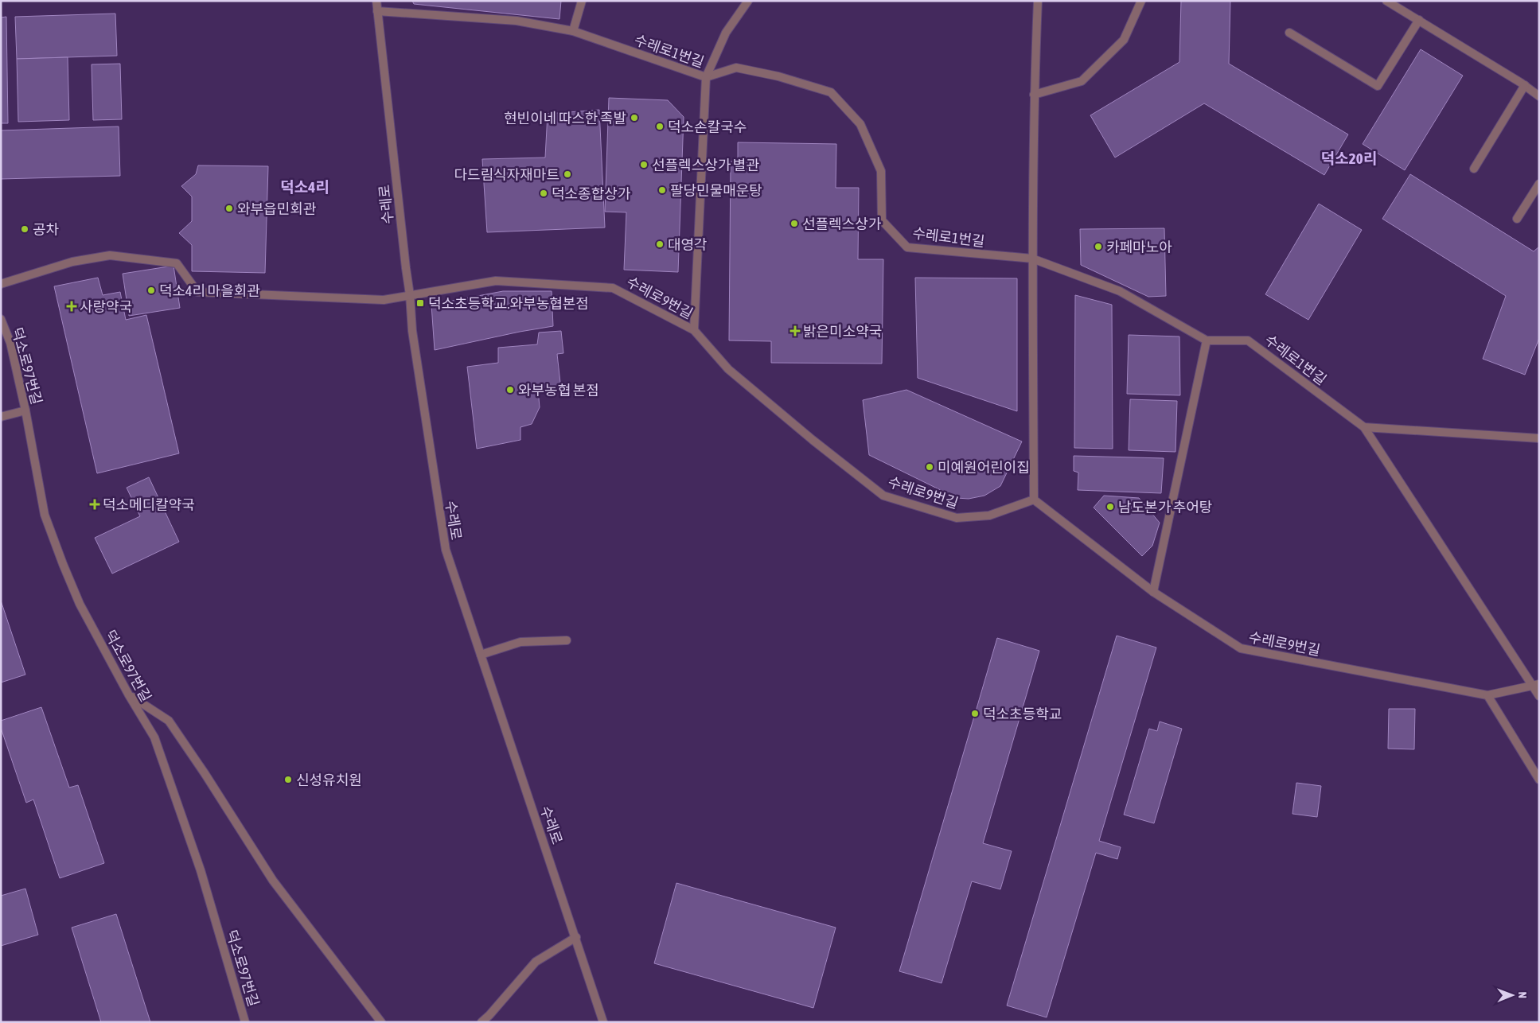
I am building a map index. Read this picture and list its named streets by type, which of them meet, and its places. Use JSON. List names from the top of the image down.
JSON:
{
  "streets": {
    "street": [
      "수레로1번길",
      "수레로",
      "수레로9번길",
      "덕소로97번길"
    ]
  },
  "crossings": [
    ["수레로1번길", "수레로"],
    ["수레로", "수레로9번길"]
  ],
  "districts": ["덕소20리", "덕소4리"],
  "places": {
    "other": [
      "현빈이네 따스한 족발",
      "덕소손칼국수",
      "선플렉스상가 별관",
      "다드림식자재마트",
      "팔당민물매운탕",
      "덕소종합상가",
      "와부읍민회관",
      "선플렉스상가",
      "공차",
      "대영각",
      "카페마노아",
      "덕소4리 마을회관",
      "와부농협 본점",
      "미예원어린이집",
      "남도본가 추어탕",
      "덕소초등학교",
      "신성유치원"
    ],
    "transit": ["덕소초등학교.와부농협본점"],
    "health": ["사랑약국", "밝은미소약국", "덕소메디칼약국"]
  },
  "north": "right"
}
